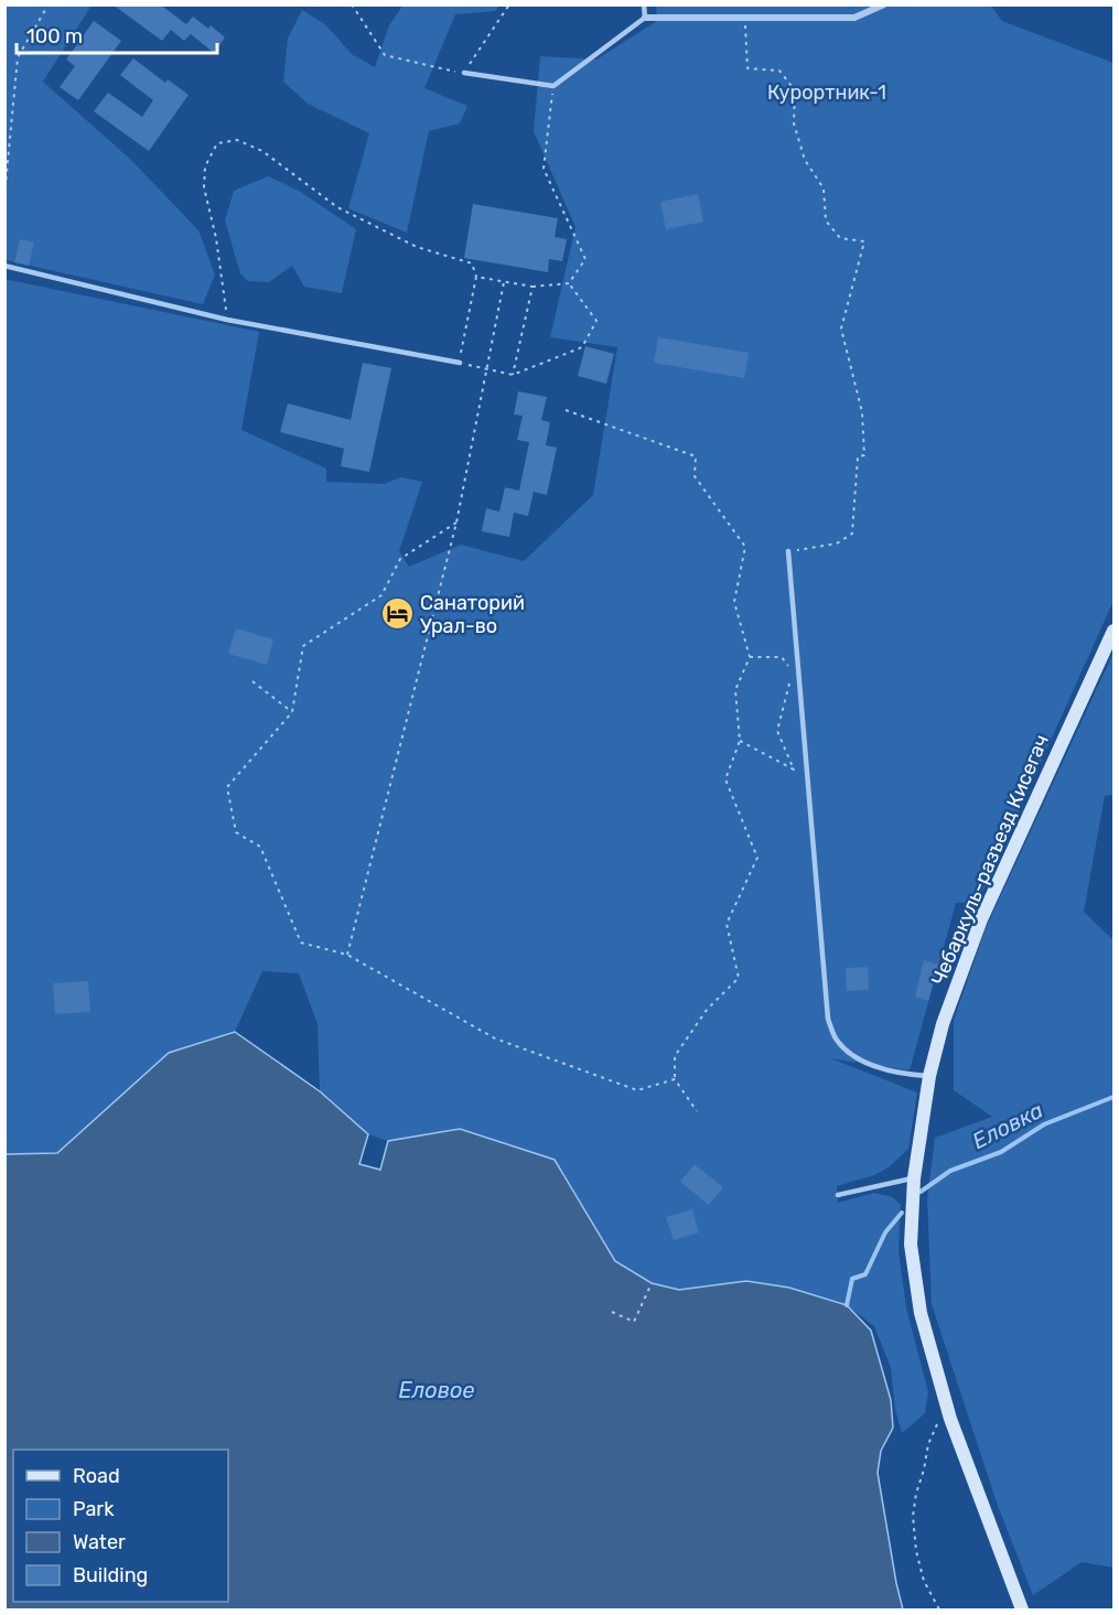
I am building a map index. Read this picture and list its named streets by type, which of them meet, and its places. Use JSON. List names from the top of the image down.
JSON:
{
  "streets": {
    "street": ["Чебаркуль-разъезд Кисегач"]
  },
  "water": ["Еловка", "Еловое"],
  "parks": ["Курортник-1"],
  "places": {
    "hotel": ["Санаторий Урал-во"]
  },
  "legend": [
    "Road",
    "Park",
    "Water",
    "Building"
  ],
  "scale_bar": "100 m"
}
